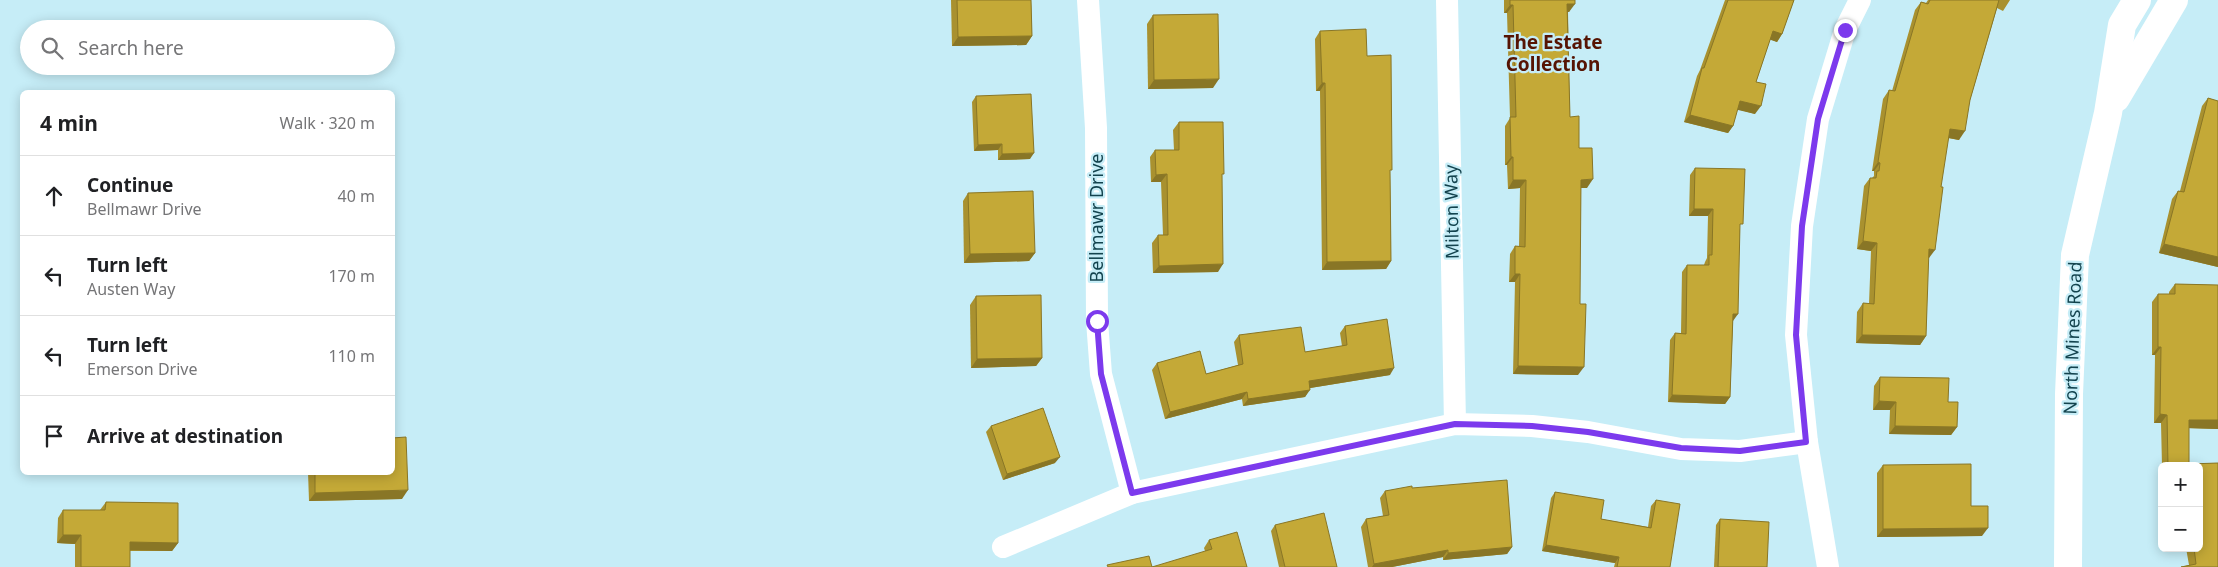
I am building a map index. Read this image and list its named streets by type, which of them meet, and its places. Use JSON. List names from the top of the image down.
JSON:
{
  "streets": {
    "main road": ["North Mines Road"],
    "street": ["Milton Way", "Bellmawr Drive"]
  },
  "districts": ["The Estate Collection"],
  "page": {
    "search": "Search here",
    "heading": ["4 min", "Walk · 320 m"],
    "list": [
      ["Continue", "Bellmawr Drive", "40 m"],
      ["Turn left", "Austen Way", "170 m"],
      ["Turn left", "Emerson Drive", "110 m"],
      "Arrive at destination"
    ],
    "map_buttons": ["+", "−"]
  }
}
